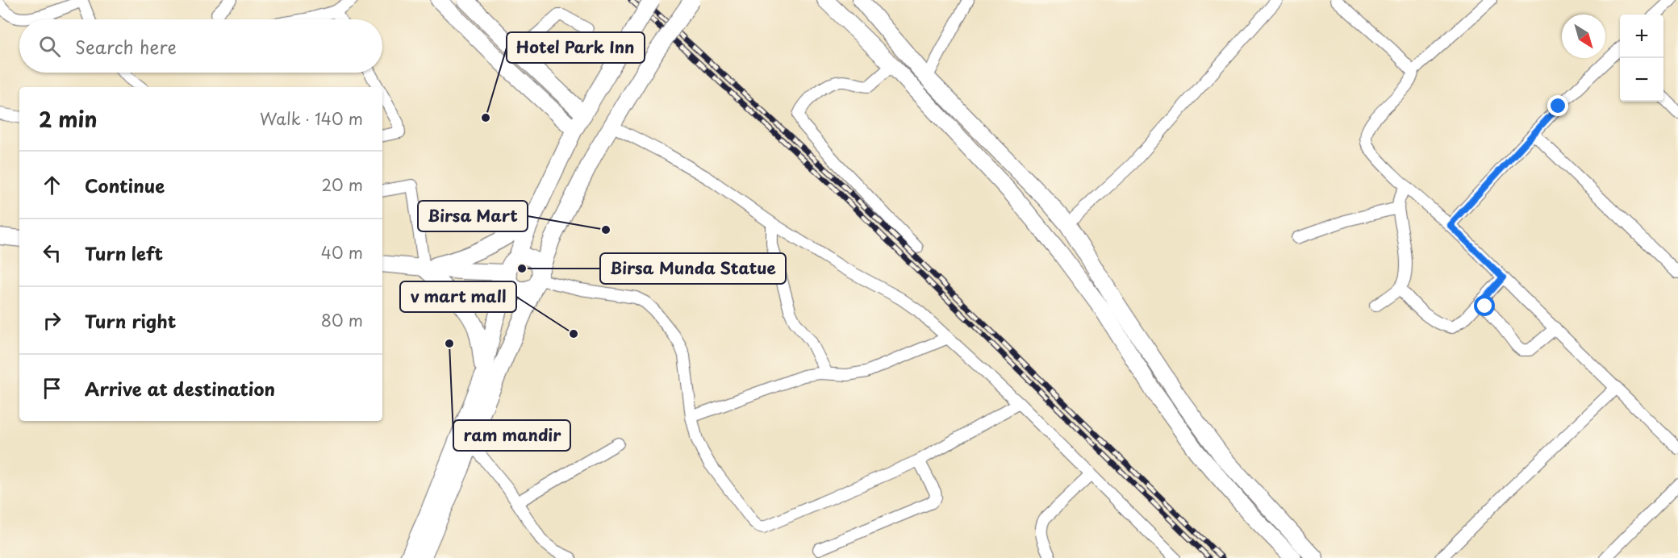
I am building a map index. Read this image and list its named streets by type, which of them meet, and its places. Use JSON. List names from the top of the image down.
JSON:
{
  "places": [
    "Hotel Park Inn",
    "Birsa Mart",
    "Birsa Munda Statue",
    "v mart mall",
    "ram mandir"
  ],
  "north": "bottom right",
  "page": {
    "map_buttons": ["+", "−"],
    "search": "Search here",
    "heading": ["2 min", "Walk · 140 m"],
    "list": [
      ["Continue", "20 m"],
      ["Turn left", "40 m"],
      ["Turn right", "80 m"],
      "Arrive at destination"
    ]
  }
}
